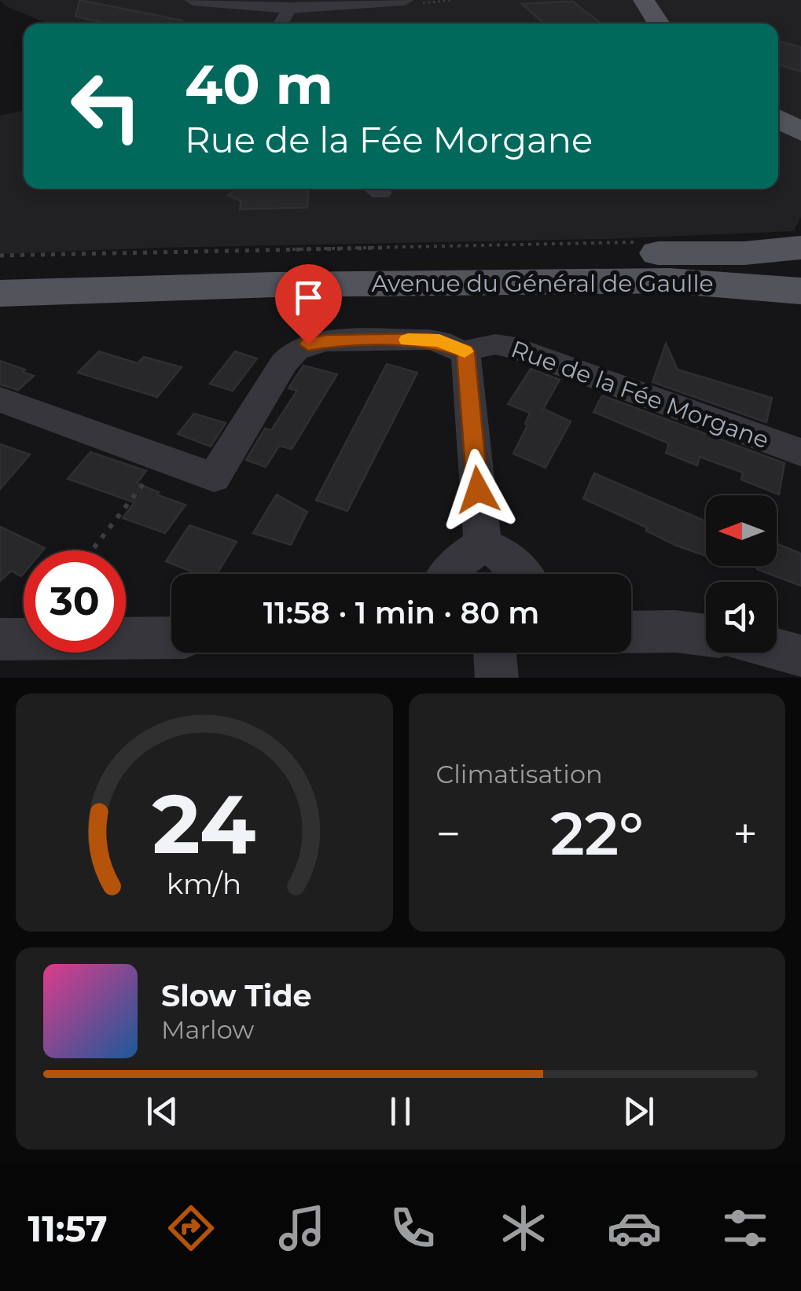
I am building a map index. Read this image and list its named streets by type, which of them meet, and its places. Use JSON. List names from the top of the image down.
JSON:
{
  "streets": {
    "main road": ["Avenue du Général de Gaulle"],
    "street": ["Rue de la Fée Morgane"]
  },
  "north": "left",
  "page": {
    "turn": ["40 m", "Rue de la Fée Morgane"],
    "limit": "30",
    "trip": "11:58 · 1 min · 80 m",
    "tile": "Climatisation",
    "heat": ["−", "22°", "+"],
    "song": ["Slow Tide", "Marlow"],
    "tabs": "11:57",
    "gauge": ["24", "km/h"]
  }
}
